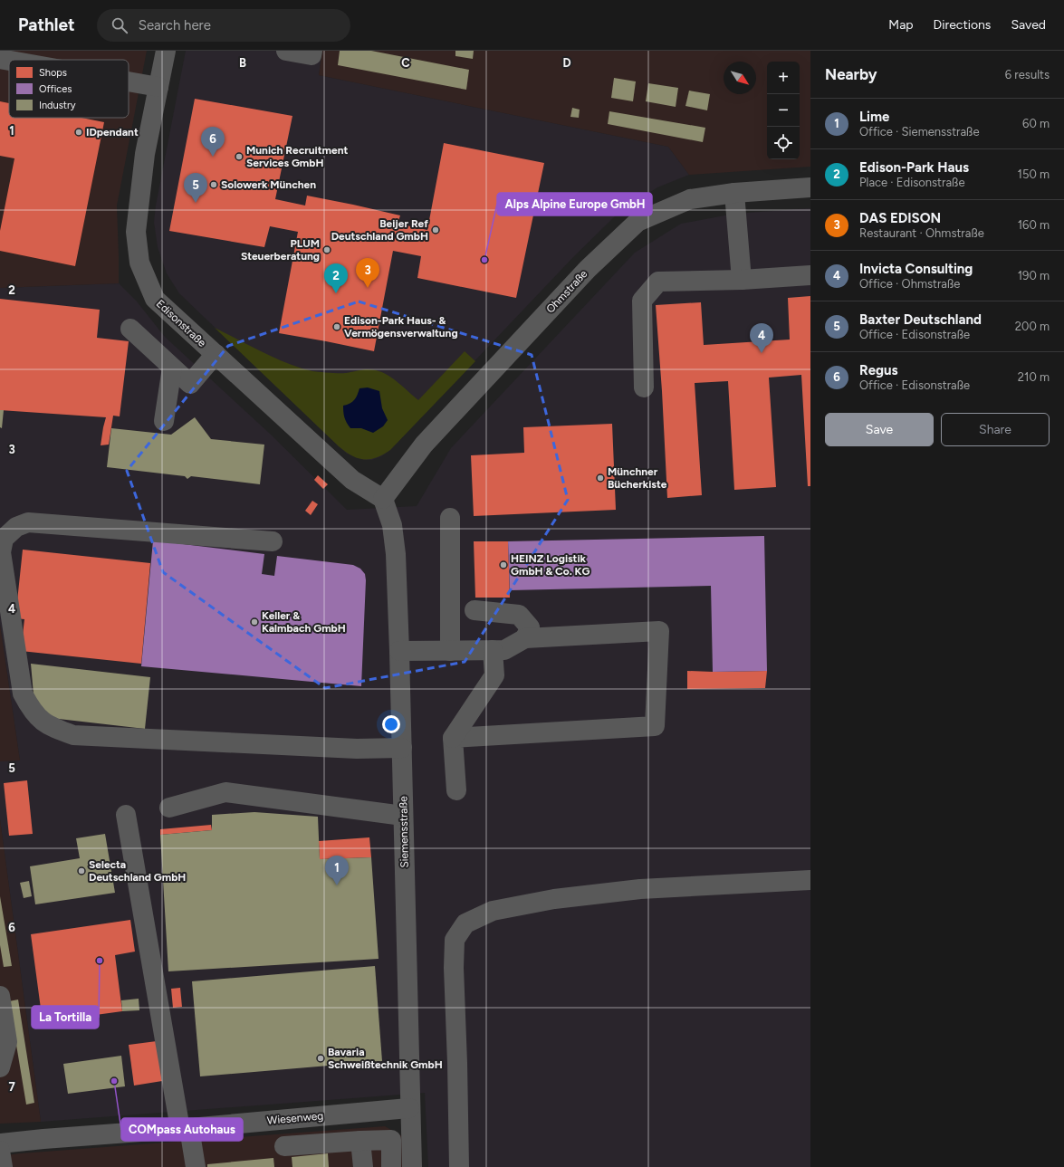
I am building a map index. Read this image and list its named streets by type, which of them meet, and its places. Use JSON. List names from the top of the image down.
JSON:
{
  "streets": {
    "street": [
      "Ohmstraße",
      "Edisonstraße",
      "Siemensstraße",
      "Wiesenweg"
    ]
  },
  "crossings": [
    ["Ohmstraße", "Edisonstraße"],
    ["Ohmstraße", "Siemensstraße"],
    ["Edisonstraße", "Siemensstraße"],
    ["Siemensstraße", "Wiesenweg"]
  ],
  "places": [
    "IDpendant",
    "Munich Recruitment Services GmbH",
    "Solowerk München",
    "Beijer Ref Deutschland GmbH",
    "PLUM Steuerberatung",
    "Alps Alpine Europe GmbH",
    "Edison-Park Haus- & Vermögensverwaltung",
    "Münchner Bücherkiste",
    "HEINZ Logistik GmbH & Co. KG",
    "Keller & Kalmbach GmbH",
    "Selecta Deutschland GmbH",
    "La Tortilla",
    "Bavaria Schweißtechnik GmbH",
    "COMpass Autohaus"
  ],
  "legend": ["Shops", "Offices", "Industry"],
  "north": "bottom right",
  "page": {
    "header": "Pathlet",
    "search": "Search here",
    "nav": ["Map", "Directions", "Saved"],
    "heading": ["Nearby", "6 results"],
    "map_buttons": ["+", "−"],
    "list": [
      {
        "mark": "1",
        "name": "Lime",
        "note": "Office · Siemensstraße",
        "value": "60 m"
      },
      {
        "mark": "2",
        "name": "Edison-Park Haus",
        "note": "Place · Edisonstraße",
        "value": "150 m"
      },
      {
        "mark": "3",
        "name": "DAS EDISON",
        "note": "Restaurant · Ohmstraße",
        "value": "160 m"
      },
      {
        "mark": "4",
        "name": "Invicta Consulting",
        "note": "Office · Ohmstraße",
        "value": "190 m"
      },
      {
        "mark": "5",
        "name": "Baxter Deutschland",
        "note": "Office · Edisonstraße",
        "value": "200 m"
      },
      {
        "mark": "6",
        "name": "Regus",
        "note": "Office · Edisonstraße",
        "value": "210 m"
      }
    ],
    "pins": [
      "6",
      "5",
      "3",
      "2",
      "4",
      "1"
    ],
    "buttons": ["Save", "Share"]
  },
  "grid": {
    "columns": ["B", "C", "D"],
    "rows": [
      "1",
      "2",
      "3",
      "4",
      "5",
      "6",
      "7"
    ]
  }
}
